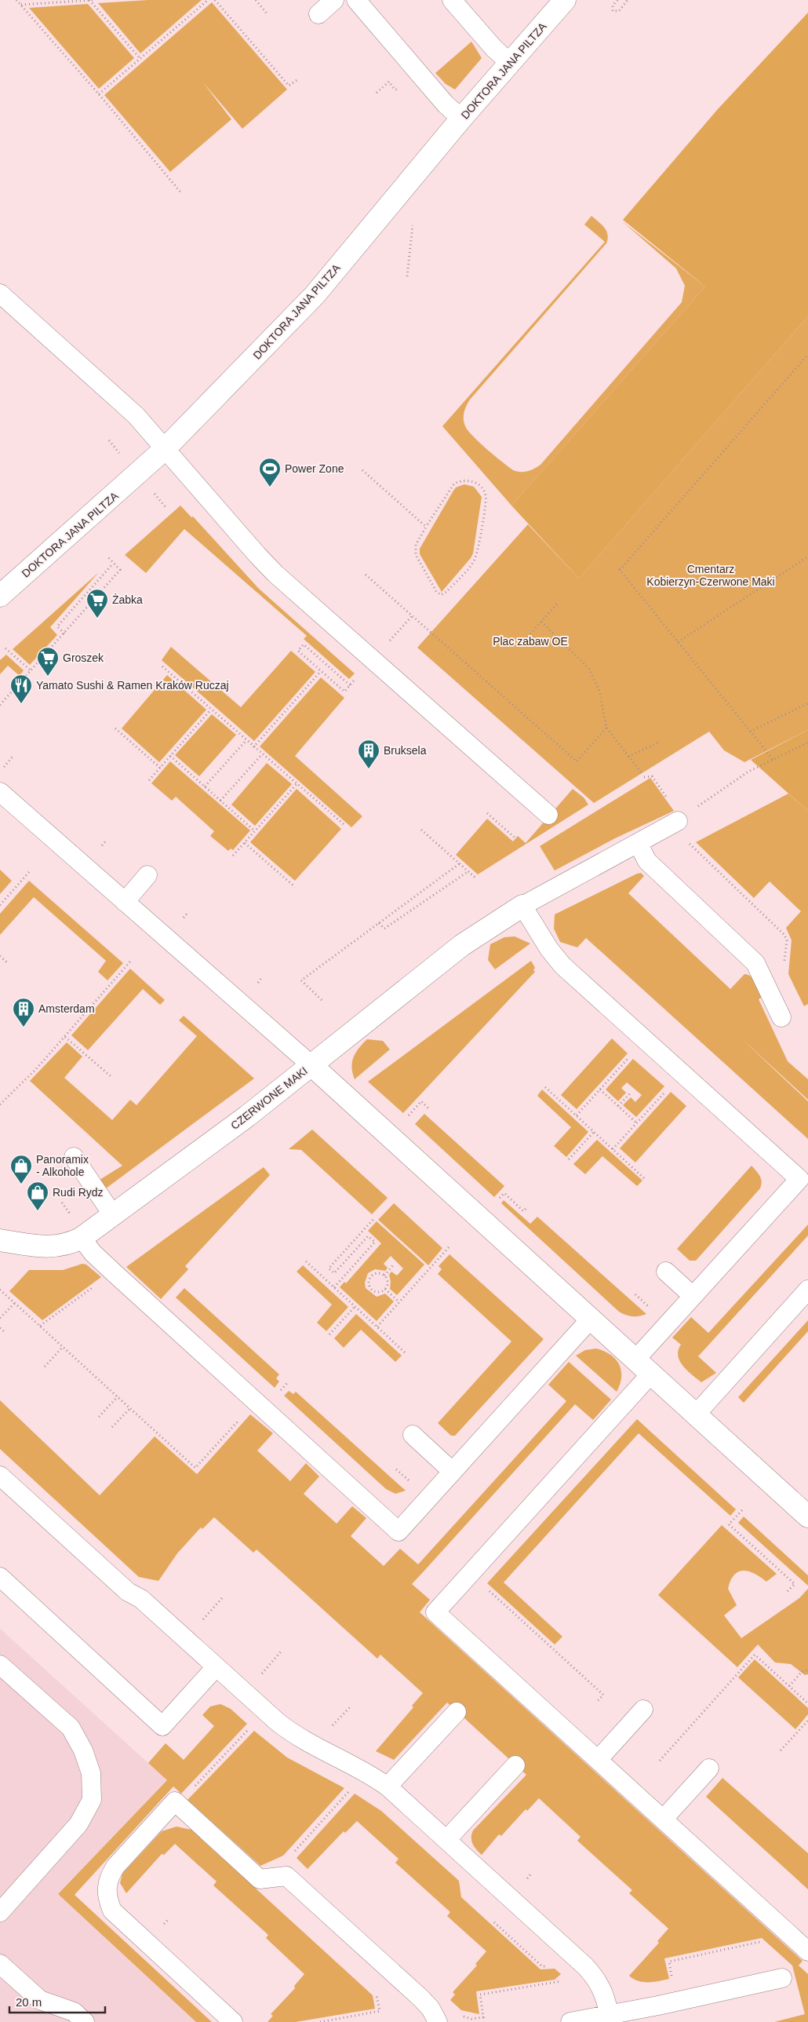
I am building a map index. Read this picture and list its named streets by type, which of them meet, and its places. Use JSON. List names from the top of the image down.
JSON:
{
  "streets": {
    "street": ["DOKTORA JANA PILTZA", "CZERWONE MAKI"]
  },
  "parks": ["Cmentarz Kobierzyn-Czerwone Maki", "Plac zabaw OE"],
  "places": {
    "sports": ["Power Zone"],
    "supermarket": ["Żabka", "Groszek"],
    "restaurant": ["Yamato Sushi & Ramen Kraków Ruczaj"],
    "building": ["Bruksela", "Amsterdam"],
    "shop": ["Panoramix - Alkohole", "Rudi Rydz"]
  },
  "scale_bar": "20 m"
}
